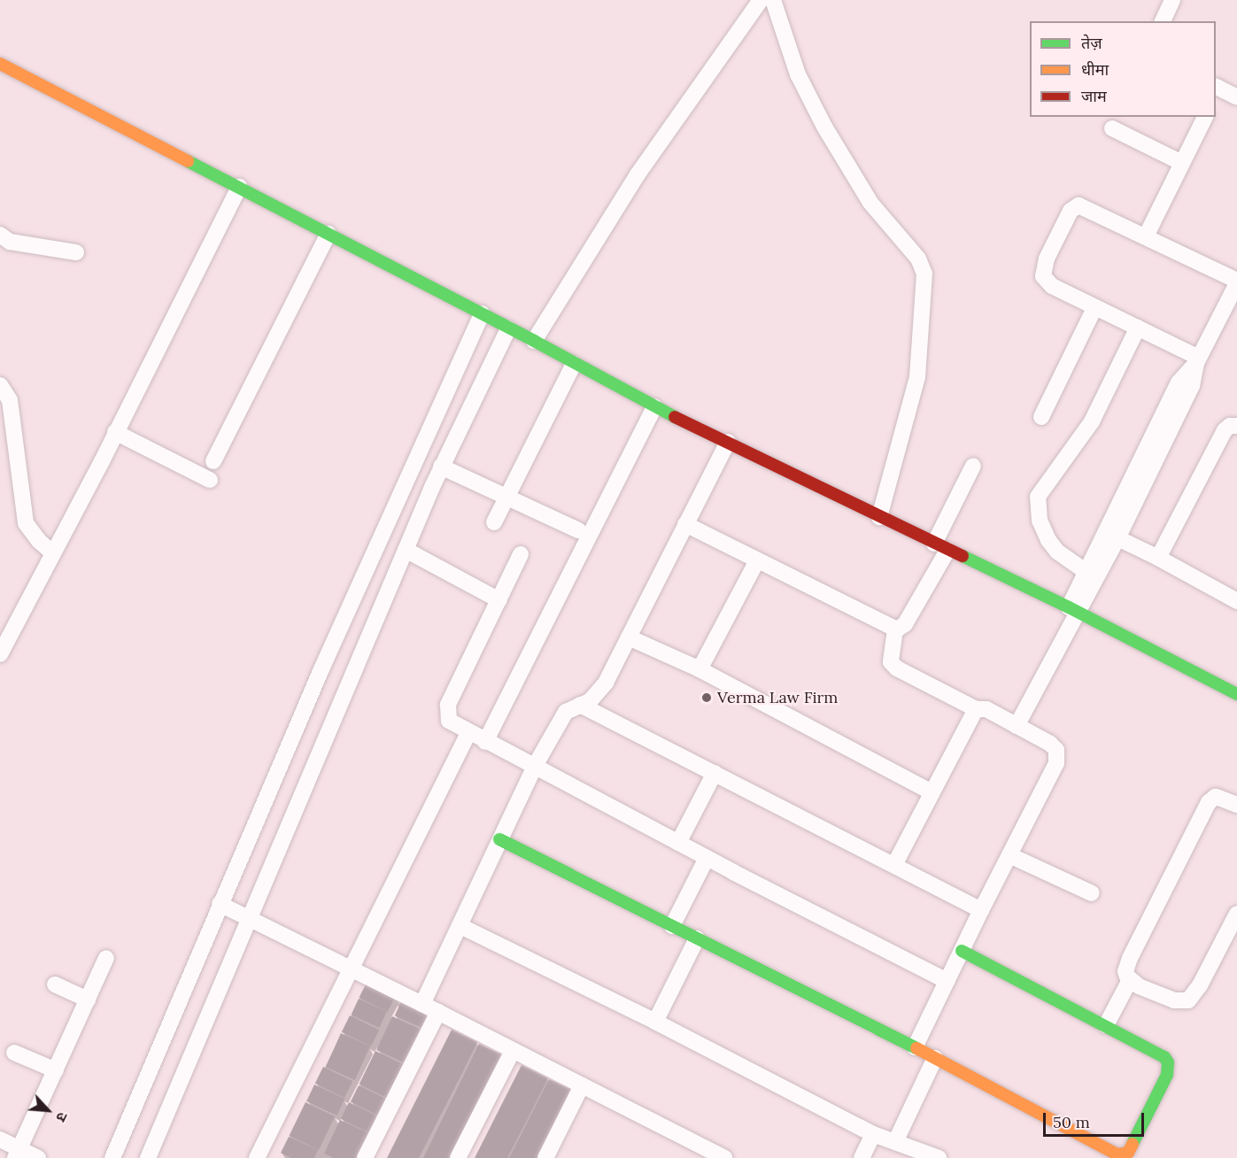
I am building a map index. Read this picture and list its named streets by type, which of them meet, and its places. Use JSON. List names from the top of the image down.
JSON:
{
  "places": ["Verma Law Firm"],
  "legend": ["तेज़", "धीमा", "जाम"],
  "scale_bar": "50 m",
  "north": "bottom right"
}
